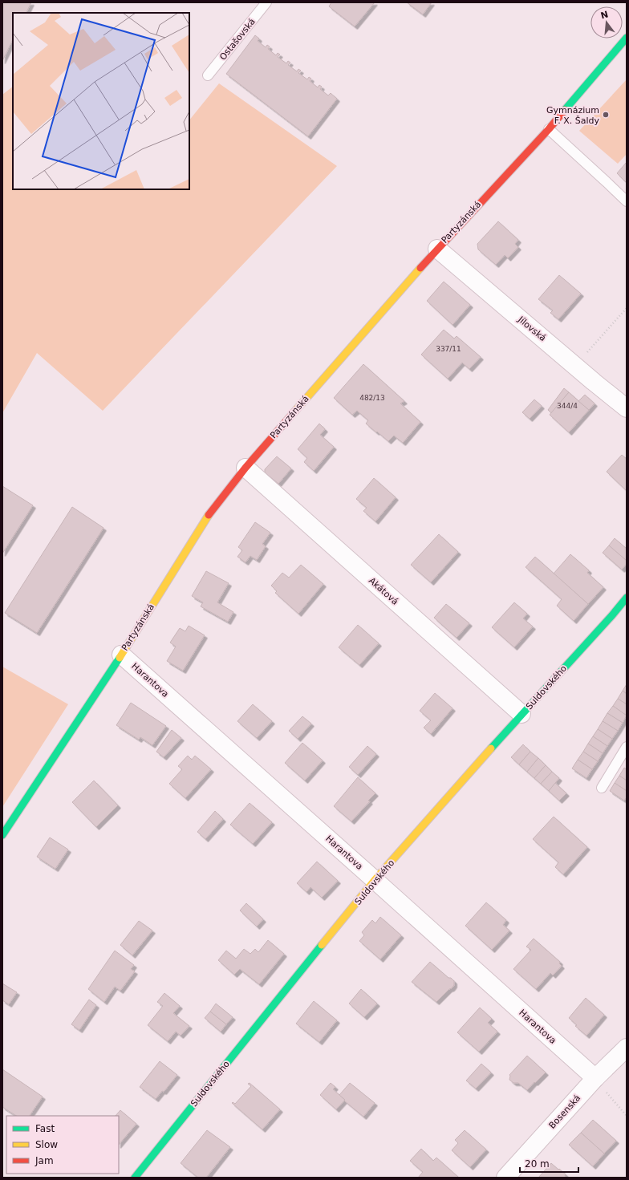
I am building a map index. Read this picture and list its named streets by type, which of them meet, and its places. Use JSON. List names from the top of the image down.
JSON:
{
  "streets": {
    "street": [
      "Partyzánská",
      "Jílovská",
      "Akátová",
      "Harantova",
      "Suldovského",
      "Bosenská"
    ],
    "lane": ["Ostašovská"]
  },
  "crossings": [
    ["Partyzánská", "Jílovská"],
    ["Partyzánská", "Akátová"],
    ["Partyzánská", "Harantova"],
    ["Akátová", "Suldovského"],
    ["Harantova", "Suldovského"],
    ["Harantova", "Bosenská"]
  ],
  "places": ["Gymnázium F. X. Šaldy"],
  "house_numbers": ["337/11", "482/13", "344/4"],
  "legend": ["Fast", "Slow", "Jam"],
  "scale_bar": "20 m",
  "north": "top"
}
